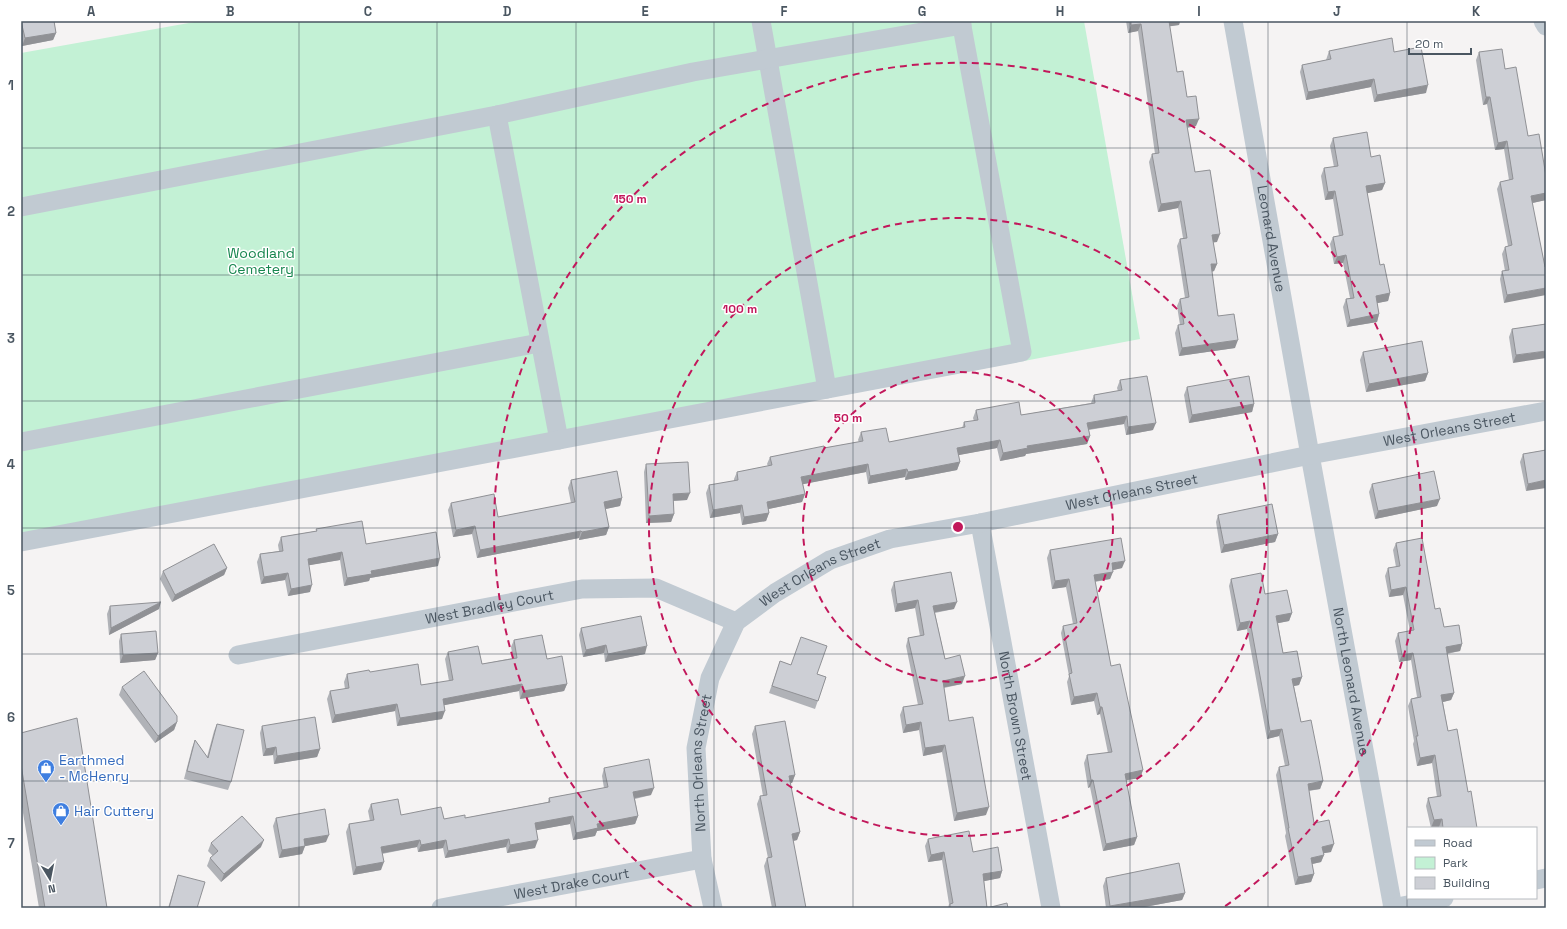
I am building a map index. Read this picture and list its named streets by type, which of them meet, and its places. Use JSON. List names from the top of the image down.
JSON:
{
  "streets": {
    "street": [
      "Leonard Avenue",
      "West Orleans Street",
      "West Bradley Court",
      "North Leonard Avenue",
      "North Brown Street",
      "North Orleans Street",
      "West Drake Court"
    ]
  },
  "crossings": [
    ["Leonard Avenue", "West Orleans Street"],
    ["Leonard Avenue", "North Leonard Avenue"],
    ["West Orleans Street", "West Bradley Court"],
    ["West Orleans Street", "North Leonard Avenue"],
    ["West Orleans Street", "North Brown Street"],
    ["West Orleans Street", "North Orleans Street"],
    ["West Bradley Court", "North Orleans Street"],
    ["North Orleans Street", "West Drake Court"]
  ],
  "parks": ["Woodland Cemetery"],
  "places": {
    "shop": ["Earthmed - McHenry", "Hair Cuttery"]
  },
  "legend": ["Road", "Park", "Building"],
  "scale_bar": "20 m",
  "north": "bottom",
  "grid": {
    "columns": [
      "A",
      "B",
      "C",
      "D",
      "E",
      "F",
      "G",
      "H",
      "I",
      "J",
      "K"
    ],
    "rows": [
      "1",
      "2",
      "3",
      "4",
      "5",
      "6",
      "7"
    ]
  },
  "rings": ["150 m", "100 m", "50 m"]
}
